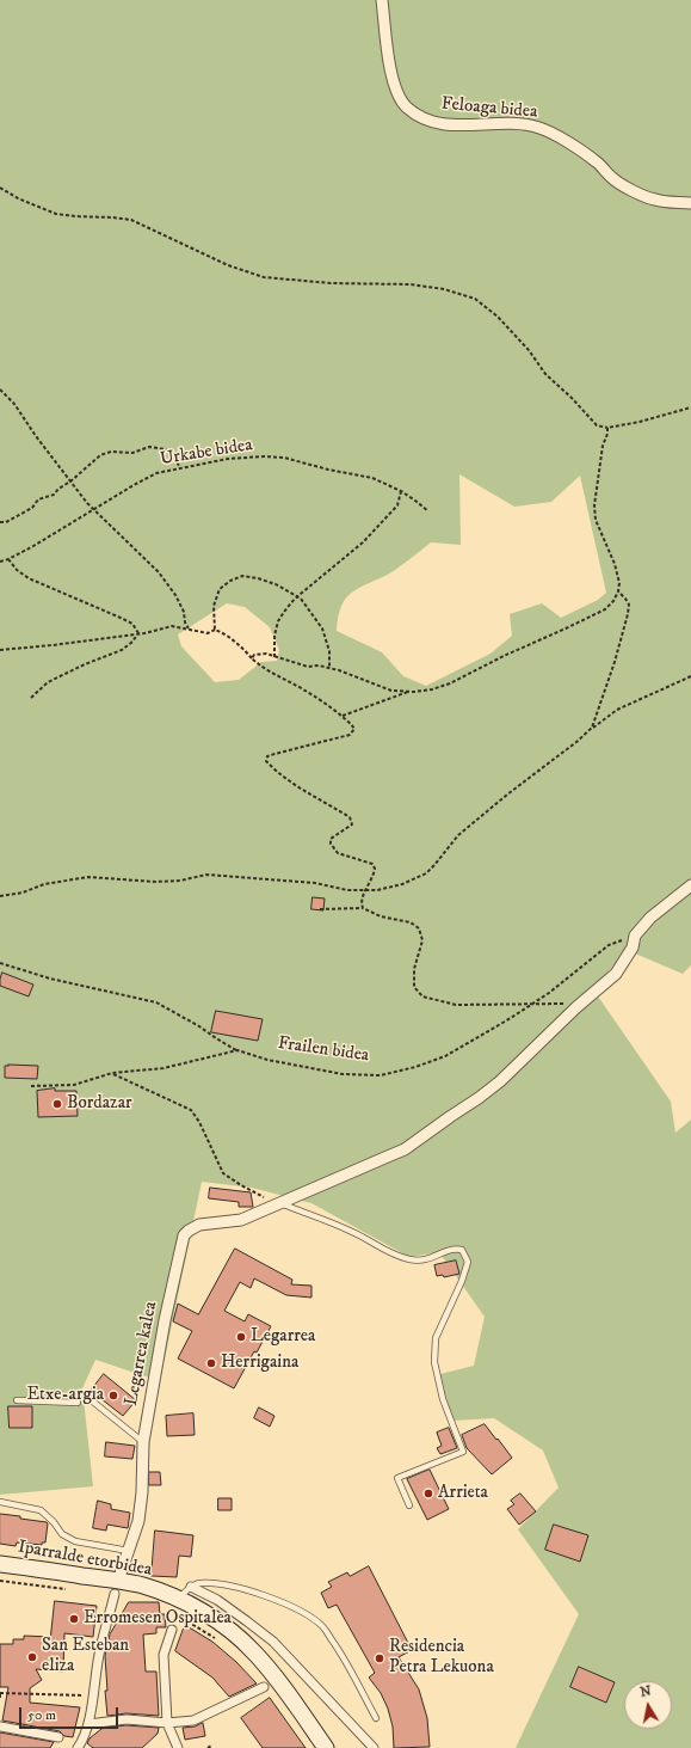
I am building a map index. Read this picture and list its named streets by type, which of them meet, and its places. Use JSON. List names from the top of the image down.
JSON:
{
  "streets": {
    "main road": ["Iparralde etorbidea"],
    "street": ["Feloaga bidea", "Legarrea kalea"],
    "path": ["Urkabe bidea", "Frailen bidea"]
  },
  "crossings": [
    ["Legarrea kalea", "Iparralde etorbidea"]
  ],
  "places": [
    "Bordazar",
    "Legarrea",
    "Herrigaina",
    "Etxe-argia",
    "Arrieta",
    "Erromesen Ospitalea",
    "San Esteban eliza",
    "Residencia Petra Lekuona"
  ],
  "scale_bar": "50 m",
  "north": "top"
}
